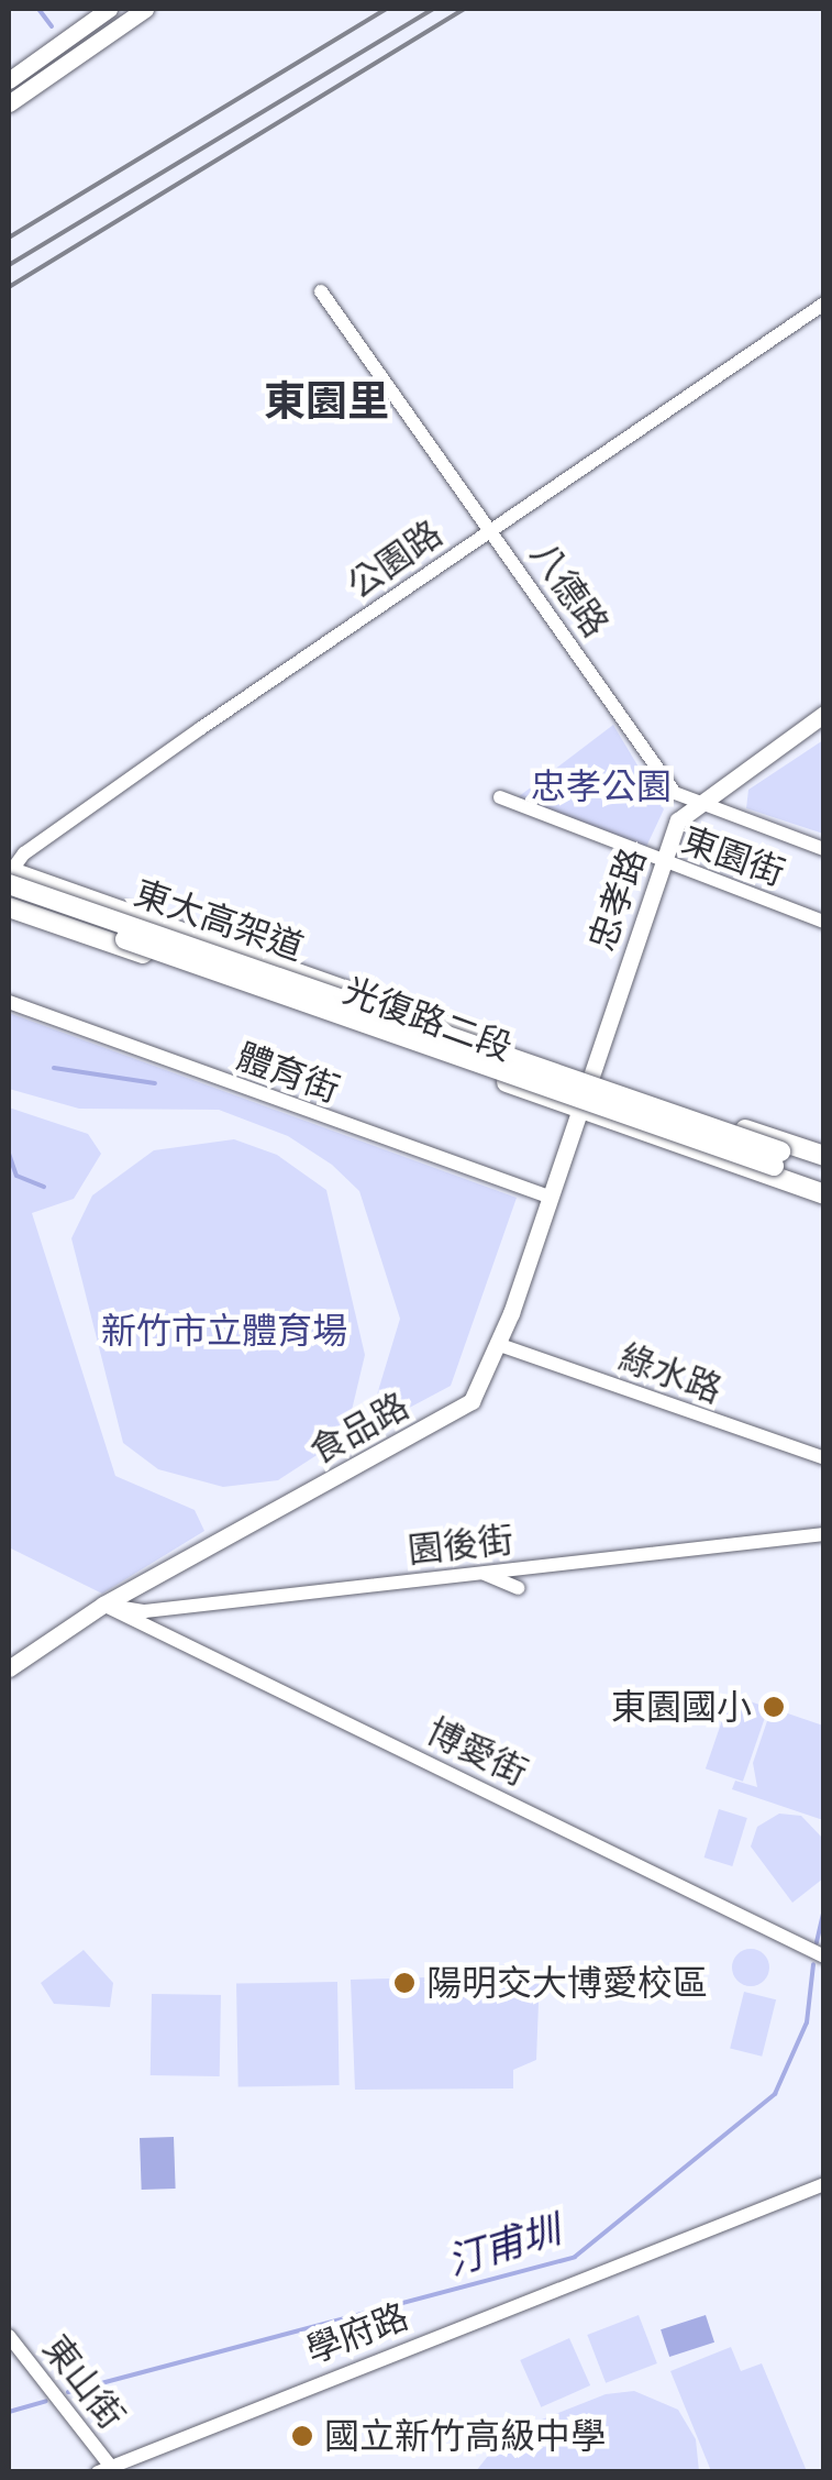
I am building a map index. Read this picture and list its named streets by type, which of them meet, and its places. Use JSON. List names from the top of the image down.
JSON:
{
  "streets": {
    "main road": ["東大高架道", "光復路二段"],
    "street": [
      "公園路",
      "八德路",
      "東園街",
      "忠孝路",
      "體育街",
      "綠水路",
      "食品路",
      "園後街",
      "博愛街",
      "學府路",
      "東山街"
    ]
  },
  "crossings": [
    ["公園路", "八德路"],
    ["公園路", "東大高架道"],
    ["公園路", "光復路二段"],
    ["八德路", "忠孝路"],
    ["東園街", "忠孝路"],
    ["忠孝路", "光復路二段"],
    ["忠孝路", "食品路"],
    ["東大高架道", "光復路二段"],
    ["光復路二段", "食品路"],
    ["體育街", "食品路"],
    ["綠水路", "食品路"],
    ["食品路", "園後街"],
    ["食品路", "博愛街"],
    ["園後街", "博愛街"],
    ["學府路", "東山街"]
  ],
  "districts": ["東園里"],
  "water": ["汀甫圳"],
  "parks": ["忠孝公園", "新竹市立體育場"],
  "places": ["東園國小", "陽明交大博愛校區", "國立新竹高級中學"]
}
